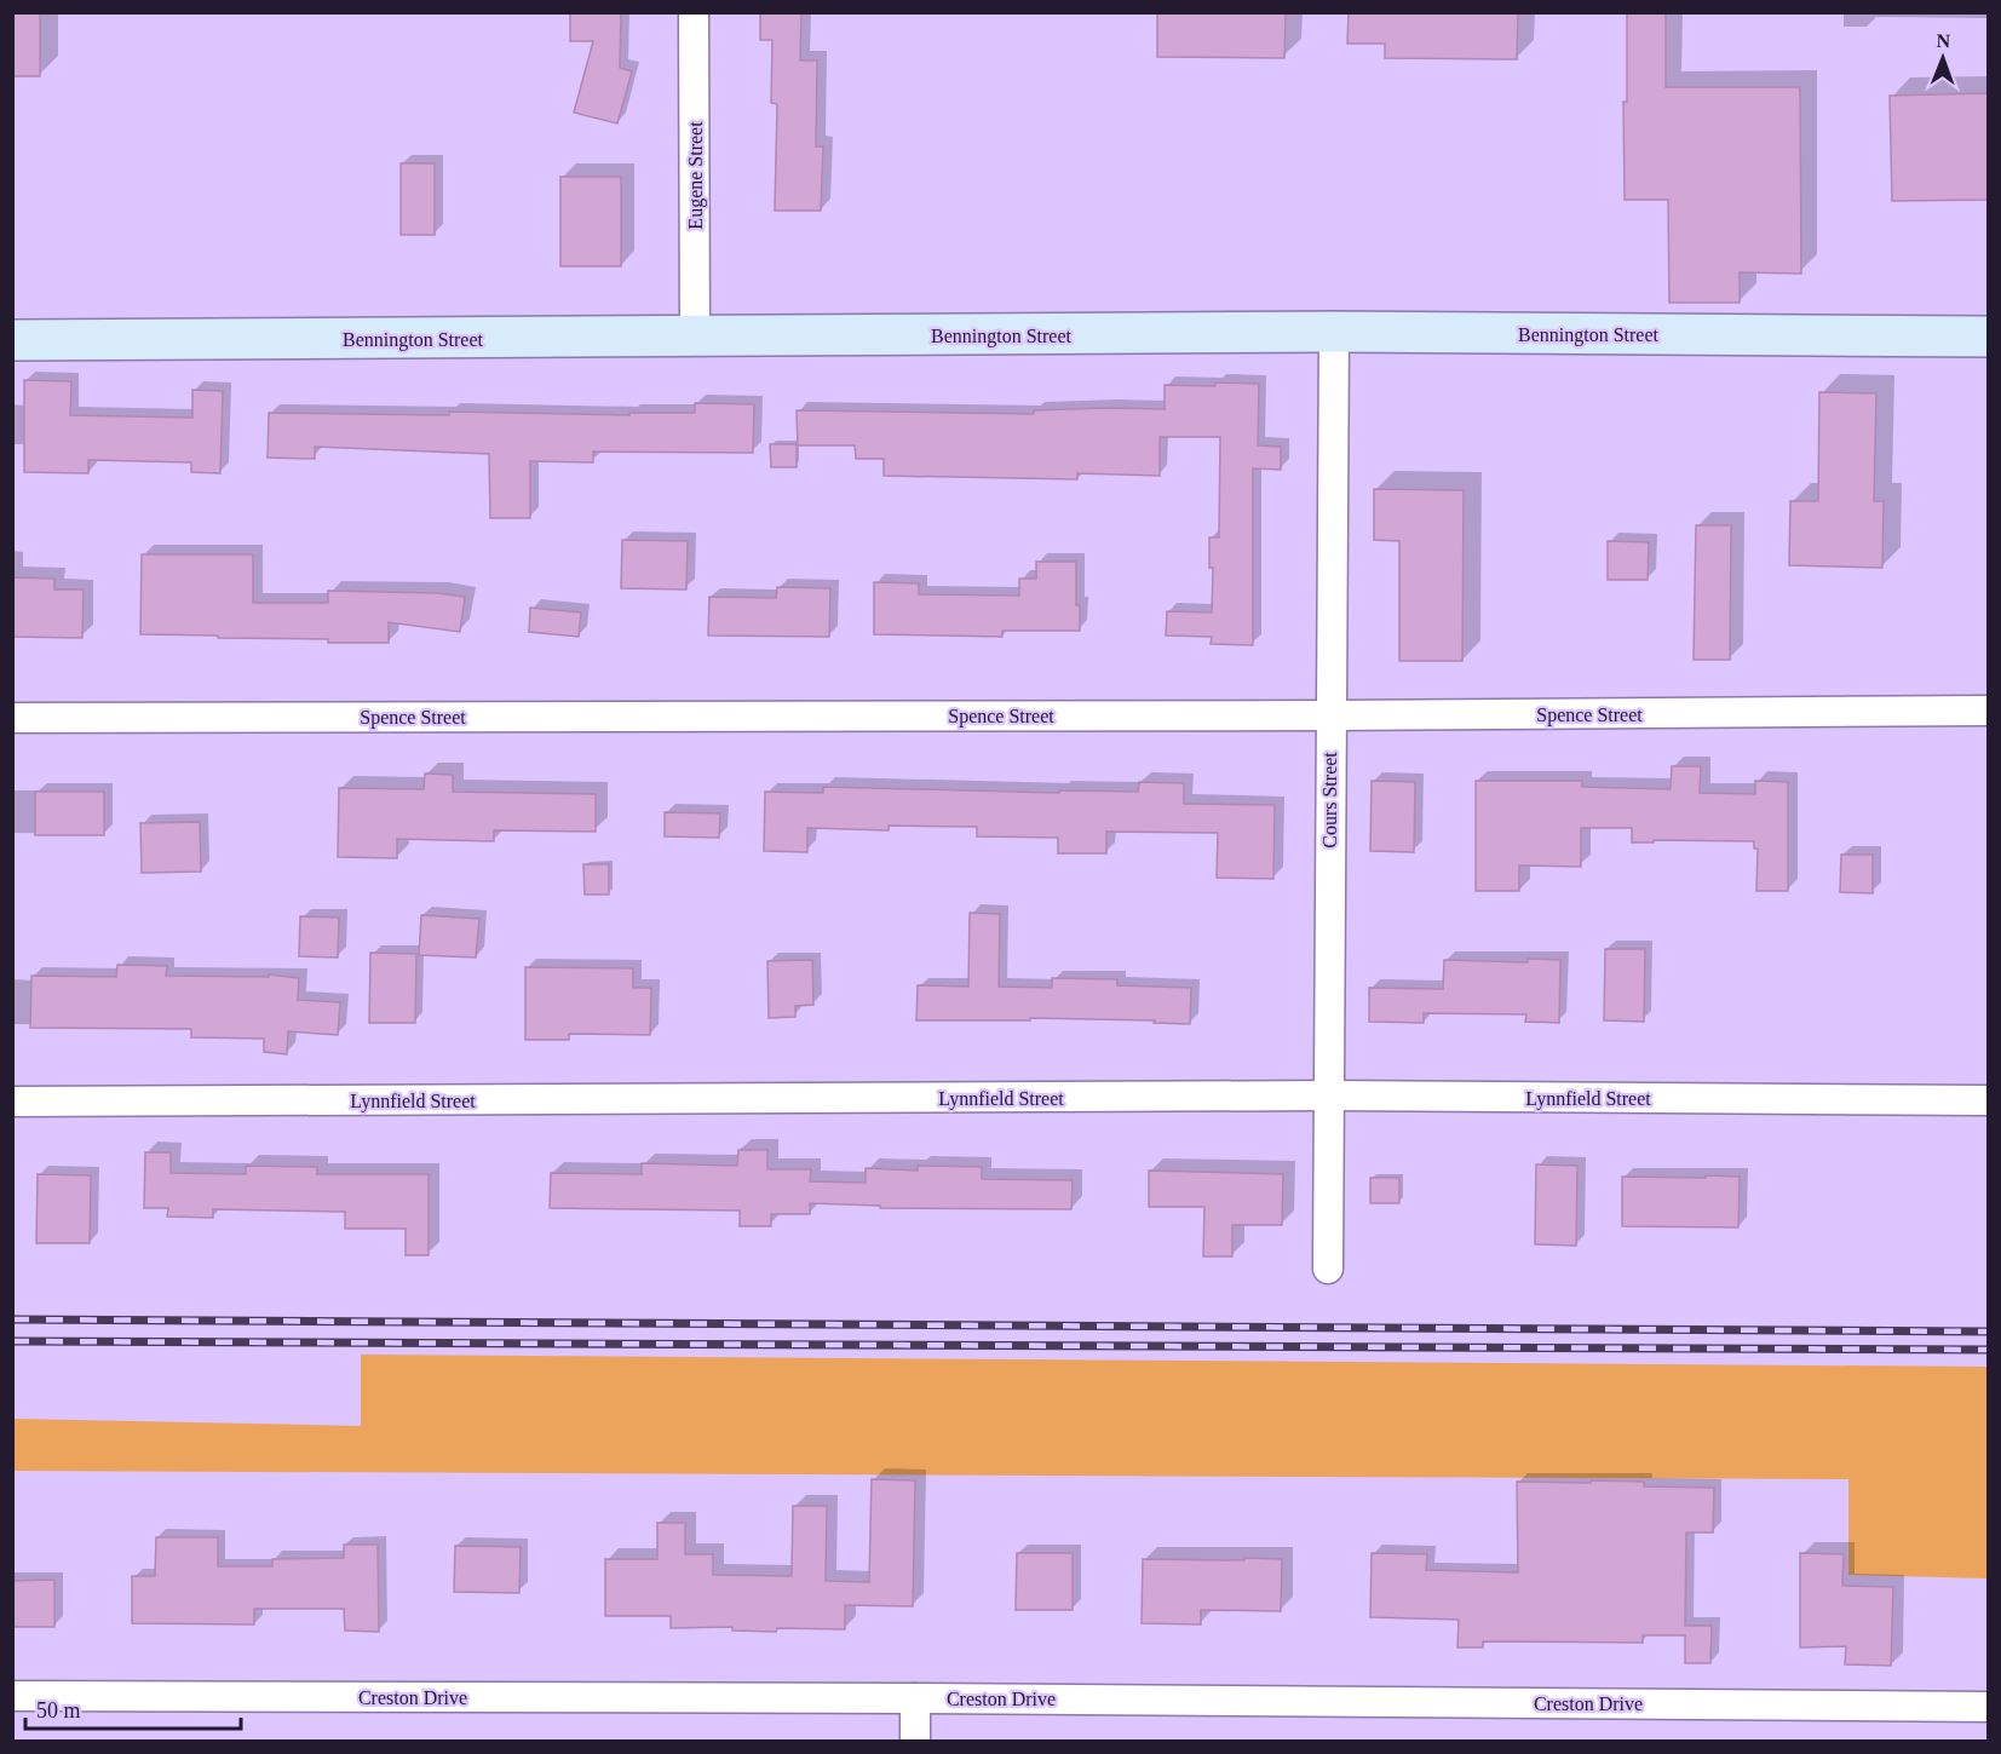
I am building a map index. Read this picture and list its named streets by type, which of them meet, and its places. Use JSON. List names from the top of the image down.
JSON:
{
  "streets": {
    "street": [
      "Eugene Street",
      "Bennington Street",
      "Spence Street",
      "Cours Street",
      "Lynnfield Street",
      "Creston Drive"
    ]
  },
  "crossings": [
    ["Eugene Street", "Bennington Street"],
    ["Bennington Street", "Cours Street"],
    ["Spence Street", "Cours Street"],
    ["Cours Street", "Lynnfield Street"]
  ],
  "scale_bar": "50 m",
  "north": "top"
}
